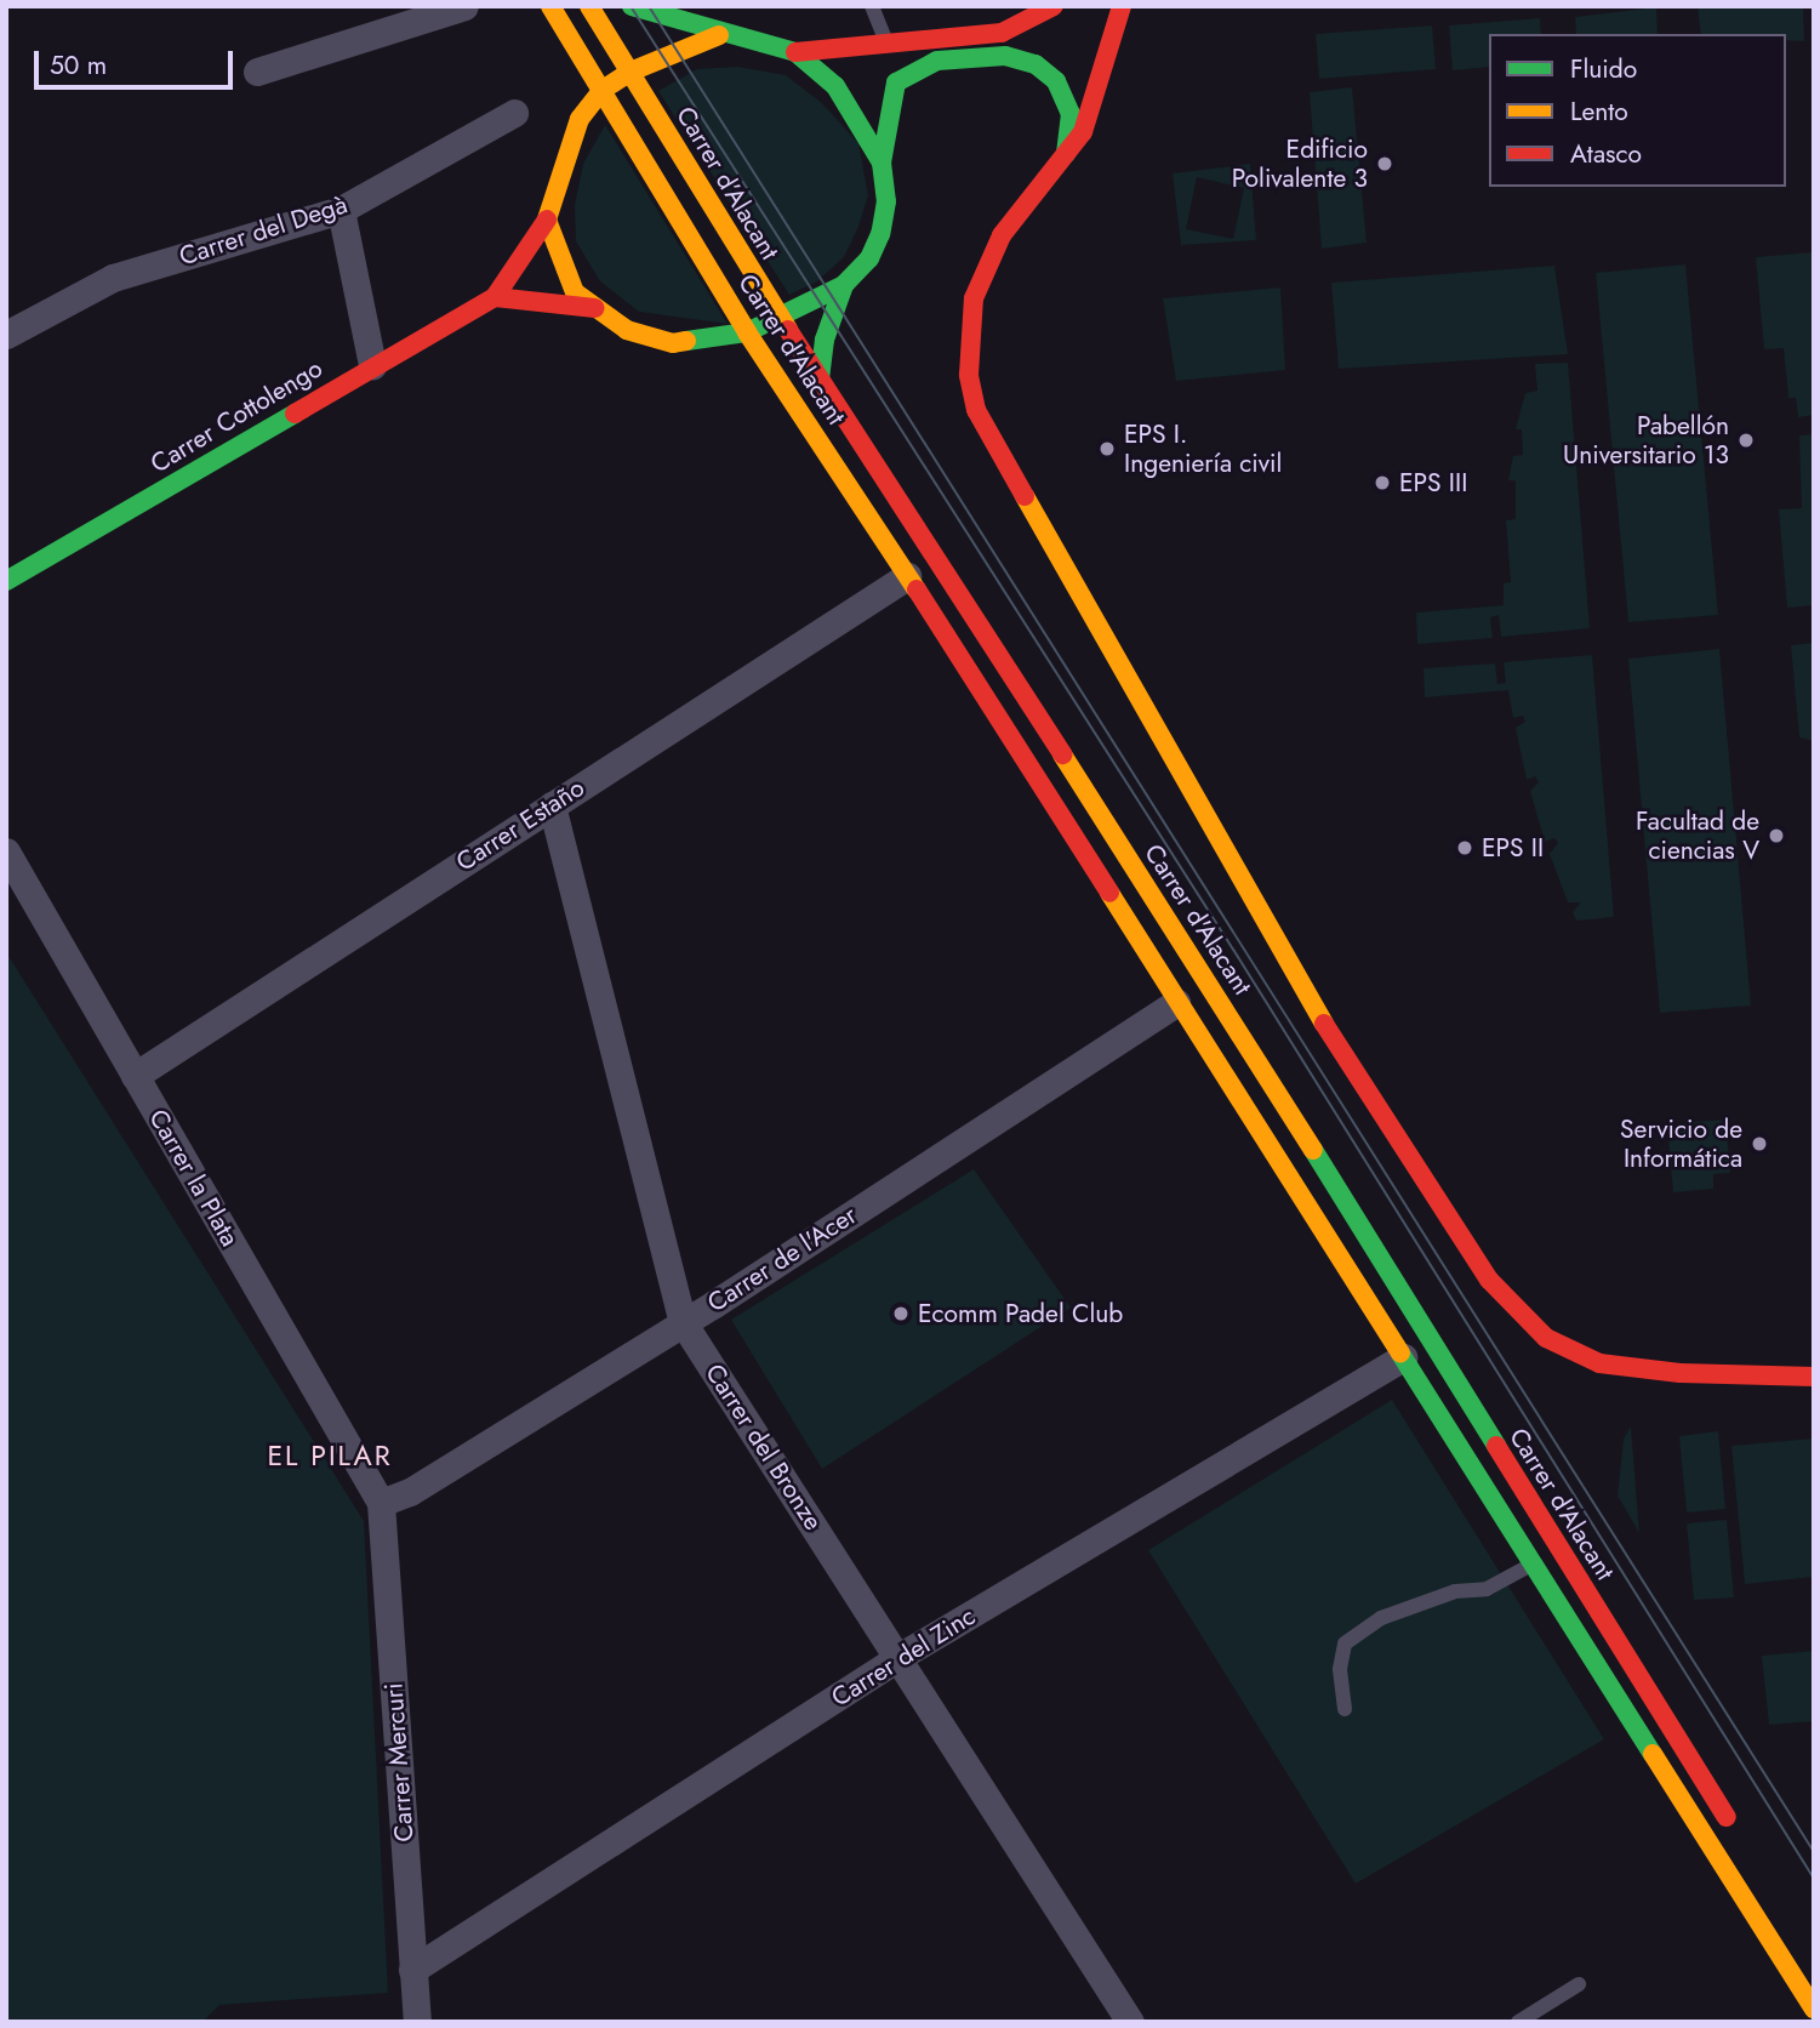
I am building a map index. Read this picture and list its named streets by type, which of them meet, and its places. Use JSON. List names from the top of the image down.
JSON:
{
  "streets": {
    "main road": ["Carrer d’Alacant", "Carrer d'Alacant", "Carrer Cottolengo"],
    "street": [
      "Carrer del Degà",
      "Carrer Estaño",
      "Carrer la Plata",
      "Carrer de l'Acer",
      "Carrer del Bronze",
      "Carrer del Zinc",
      "Carrer Mercuri"
    ]
  },
  "crossings": [
    ["Carrer d’Alacant", "Carrer d'Alacant"],
    ["Carrer d'Alacant", "Carrer Estaño"],
    ["Carrer d'Alacant", "Carrer de l'Acer"],
    ["Carrer d'Alacant", "Carrer del Zinc"],
    ["Carrer Estaño", "Carrer la Plata"],
    ["Carrer Estaño", "Carrer del Bronze"],
    ["Carrer la Plata", "Carrer de l'Acer"],
    ["Carrer la Plata", "Carrer Mercuri"],
    ["Carrer de l'Acer", "Carrer del Bronze"],
    ["Carrer de l'Acer", "Carrer Mercuri"],
    ["Carrer del Bronze", "Carrer del Zinc"],
    ["Carrer del Zinc", "Carrer Mercuri"]
  ],
  "districts": ["EL PILAR"],
  "places": [
    "Edificio Polivalente 3",
    "Pabellón Universitario 13",
    "EPS I. Ingeniería civil",
    "EPS III",
    "Facultad de ciencias V",
    "EPS II",
    "Servicio de Informática",
    "Ecomm Padel Club"
  ],
  "legend": ["Fluido", "Lento", "Atasco"],
  "scale_bar": "50 m"
}
